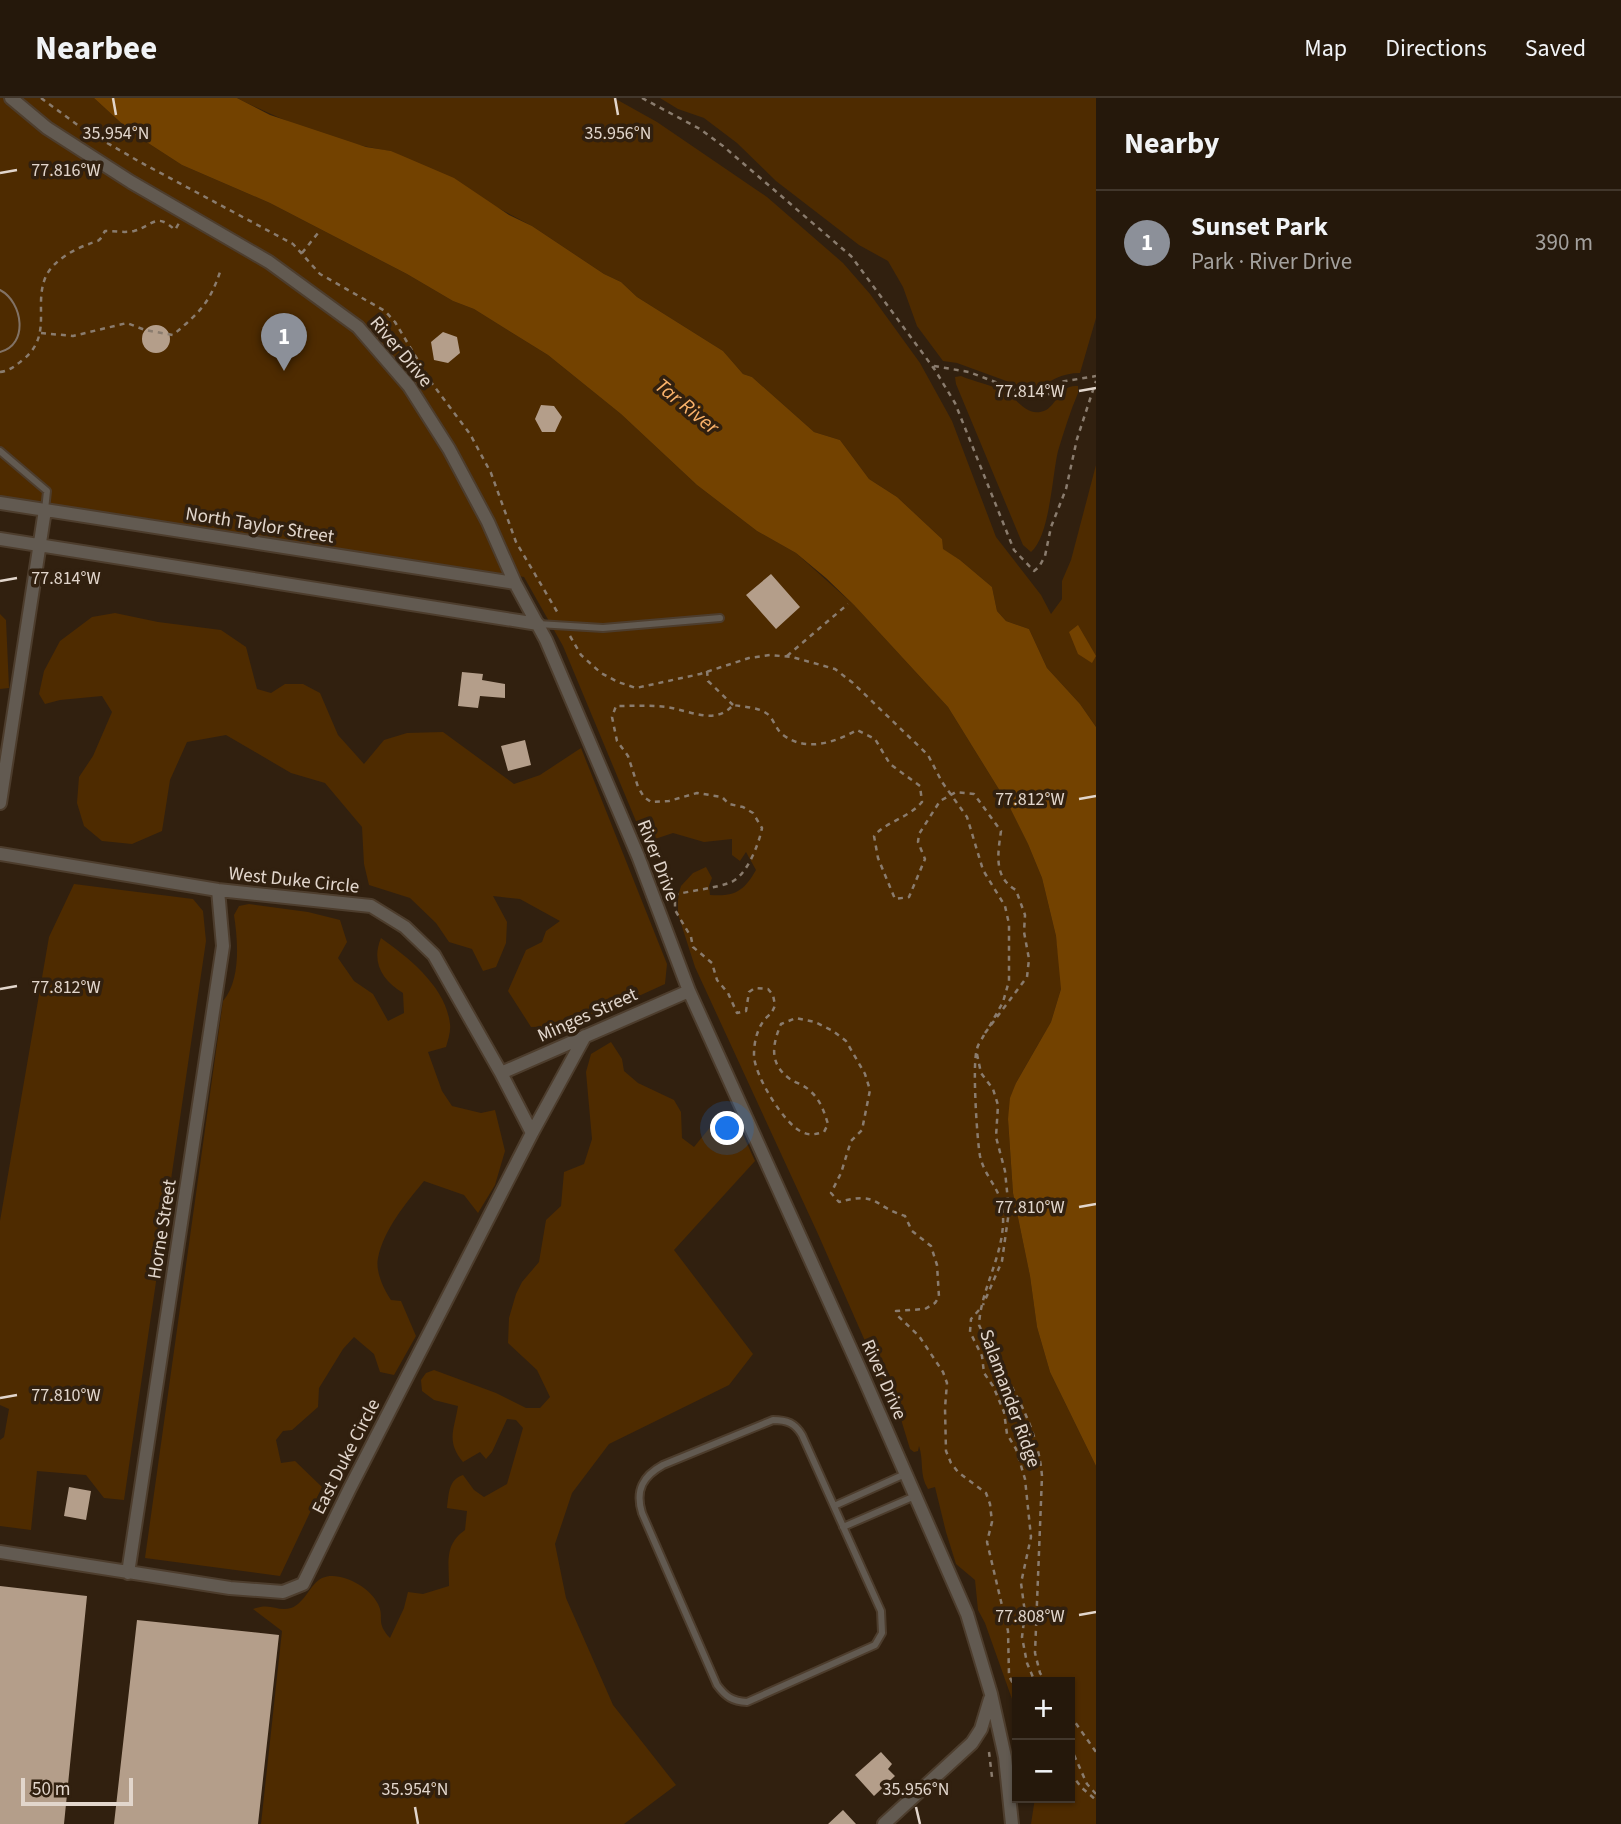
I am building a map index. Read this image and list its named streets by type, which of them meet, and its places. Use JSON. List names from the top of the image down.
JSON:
{
  "streets": {
    "street": [
      "River Drive",
      "North Taylor Street",
      "West Duke Circle",
      "Minges Street",
      "Horne Street",
      "East Duke Circle"
    ],
    "path": ["Salamander Ridge"]
  },
  "crossings": [
    ["River Drive", "North Taylor Street"],
    ["River Drive", "Minges Street"],
    ["West Duke Circle", "Minges Street"],
    ["West Duke Circle", "Horne Street"],
    ["Minges Street", "East Duke Circle"],
    ["Horne Street", "East Duke Circle"]
  ],
  "water": ["Tar River"],
  "scale_bar": "50 m",
  "page": {
    "header": "Nearbee",
    "nav": ["Map", "Directions", "Saved"],
    "heading": "Nearby",
    "list": [
      {
        "mark": "1",
        "name": "Sunset Park",
        "note": "Park · River Drive",
        "value": "390 m"
      }
    ],
    "pins": "1",
    "map_buttons": ["+", "−"],
    "scale": "50 m"
  },
  "coordinates": [
    "35.954°N",
    "35.956°N",
    "77.816°W",
    "77.814°W",
    "77.812°W",
    "77.810°W",
    "77.808°W"
  ]
}
